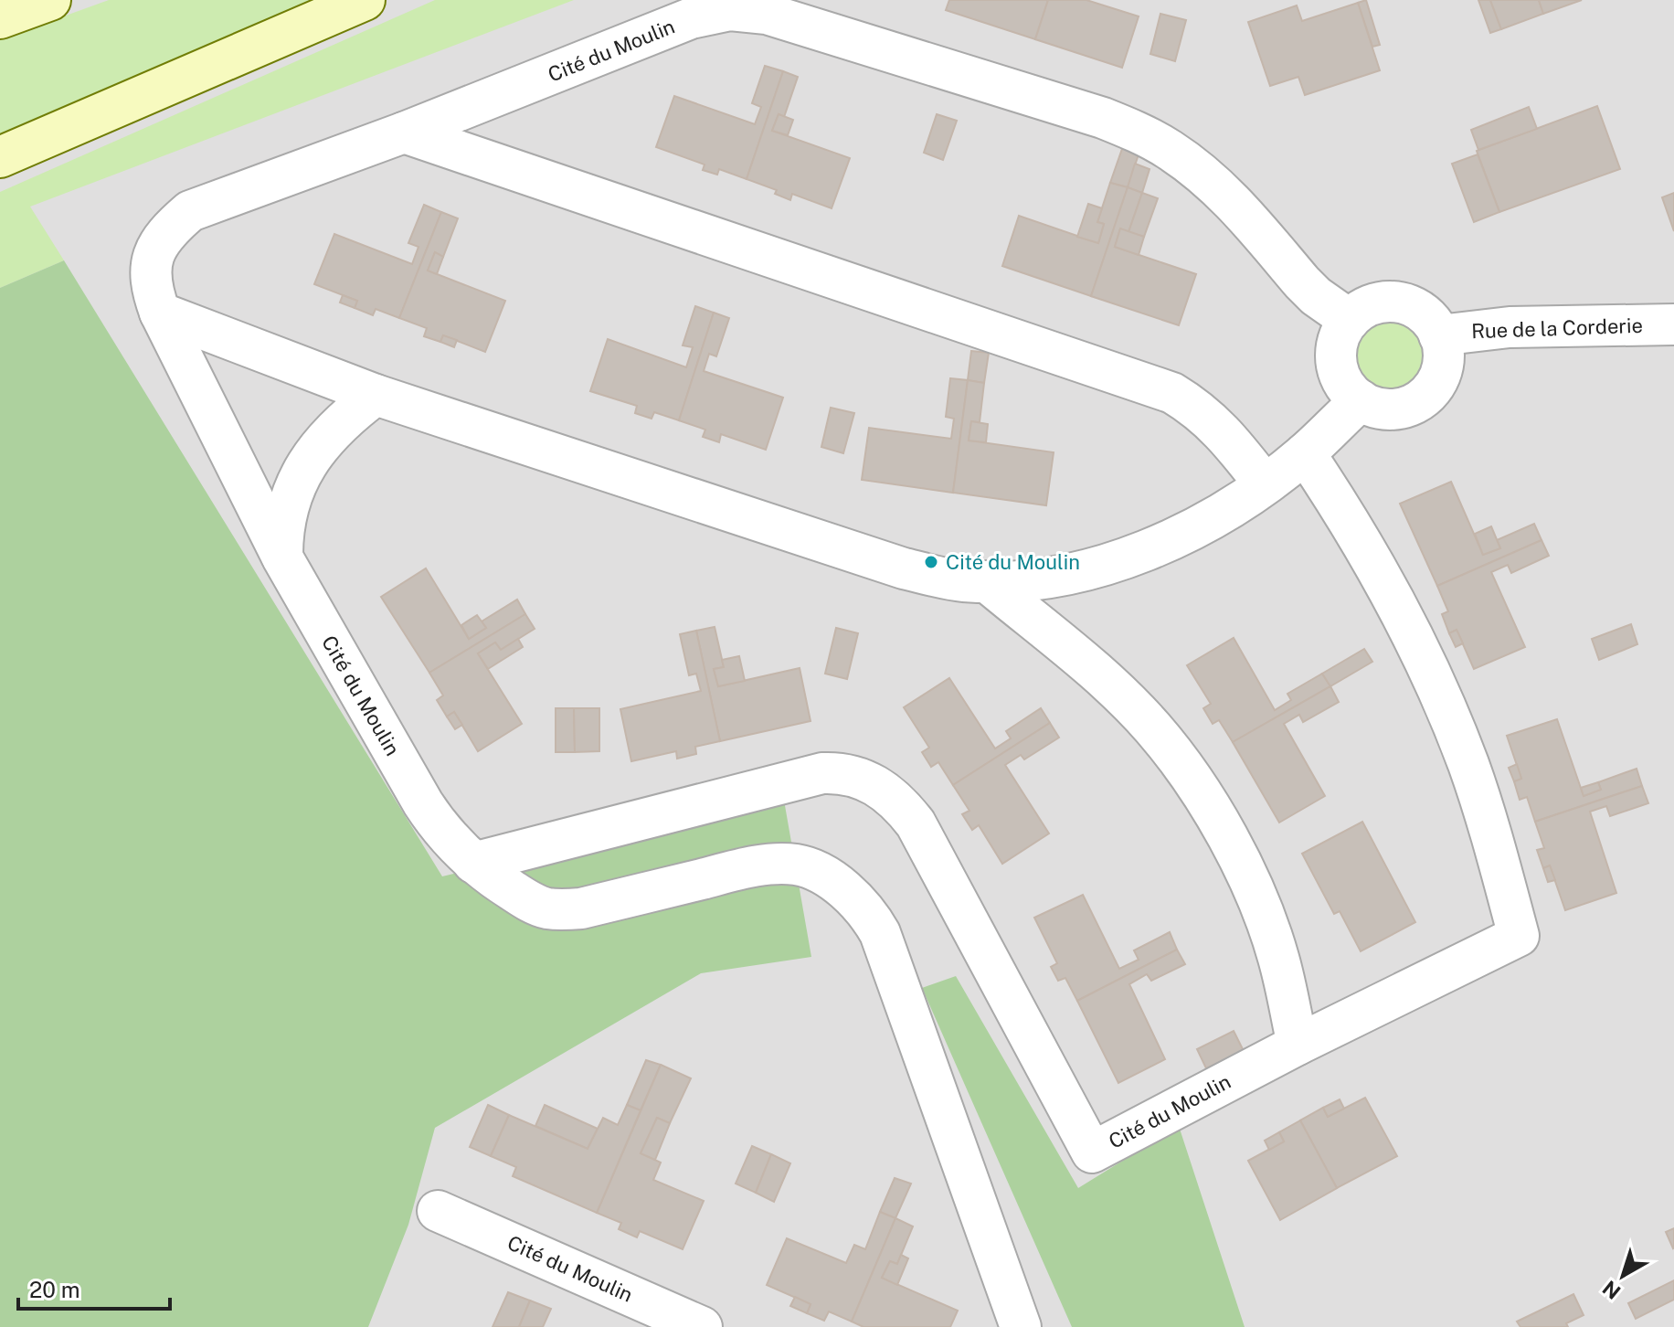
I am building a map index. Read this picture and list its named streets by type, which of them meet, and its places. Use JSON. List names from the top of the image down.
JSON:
{
  "streets": {
    "street": ["Cité du Moulin", "Rue de la Corderie"]
  },
  "crossings": [
    ["Cité du Moulin", "Rue de la Corderie"]
  ],
  "places": ["Cité du Moulin"],
  "scale_bar": "20 m",
  "north": "bottom left"
}
